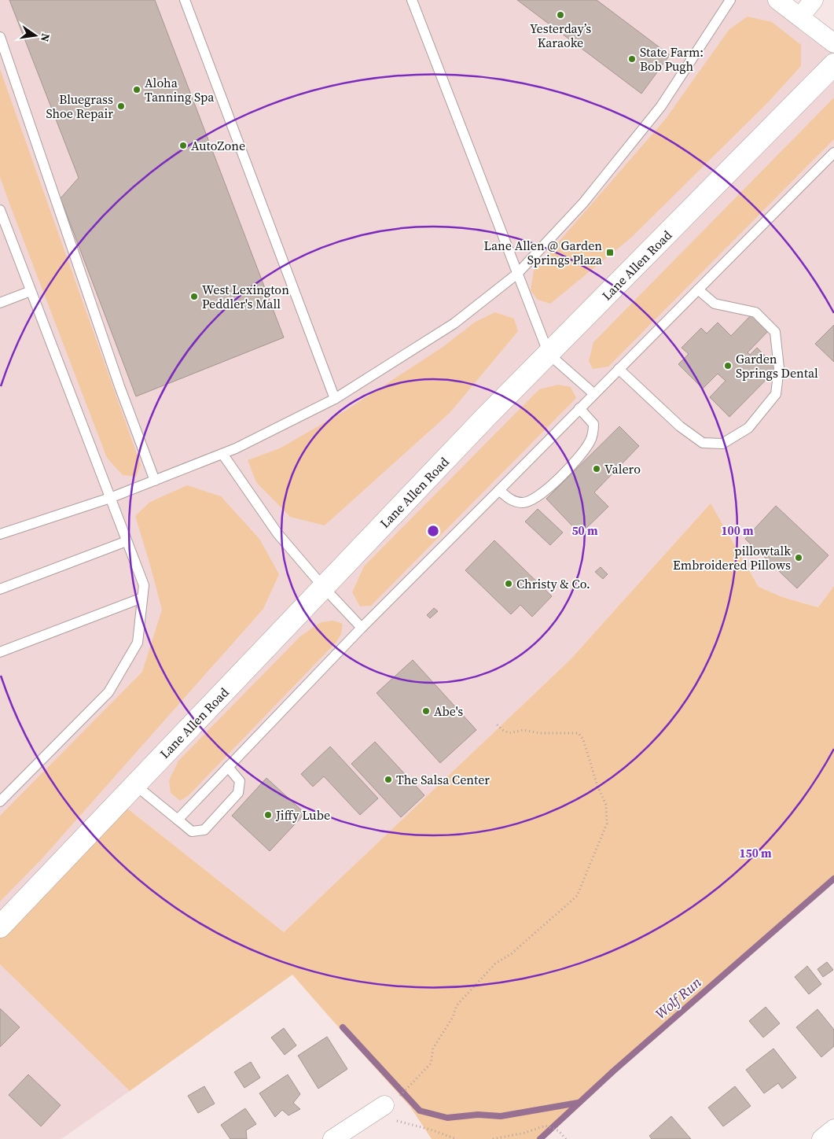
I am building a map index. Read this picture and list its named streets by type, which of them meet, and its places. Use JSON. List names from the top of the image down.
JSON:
{
  "streets": {
    "main road": ["Lane Allen Road"]
  },
  "water": ["Wolf Run"],
  "places": {
    "other": [
      "Yesterday’s Karaoke",
      "State Farm: Bob Pugh",
      "Aloha Tanning Spa",
      "Bluegrass Shoe Repair",
      "AutoZone",
      "West Lexington Peddler's Mall",
      "Garden Springs Dental",
      "Valero",
      "pillowtalk Embroidered Pillows",
      "Christy & Co.",
      "Abe's",
      "The Salsa Center",
      "Jiffy Lube"
    ],
    "transit": ["Lane Allen @ Garden Springs Plaza"]
  },
  "north": "right",
  "rings": ["50 m", "100 m", "150 m"]
}
